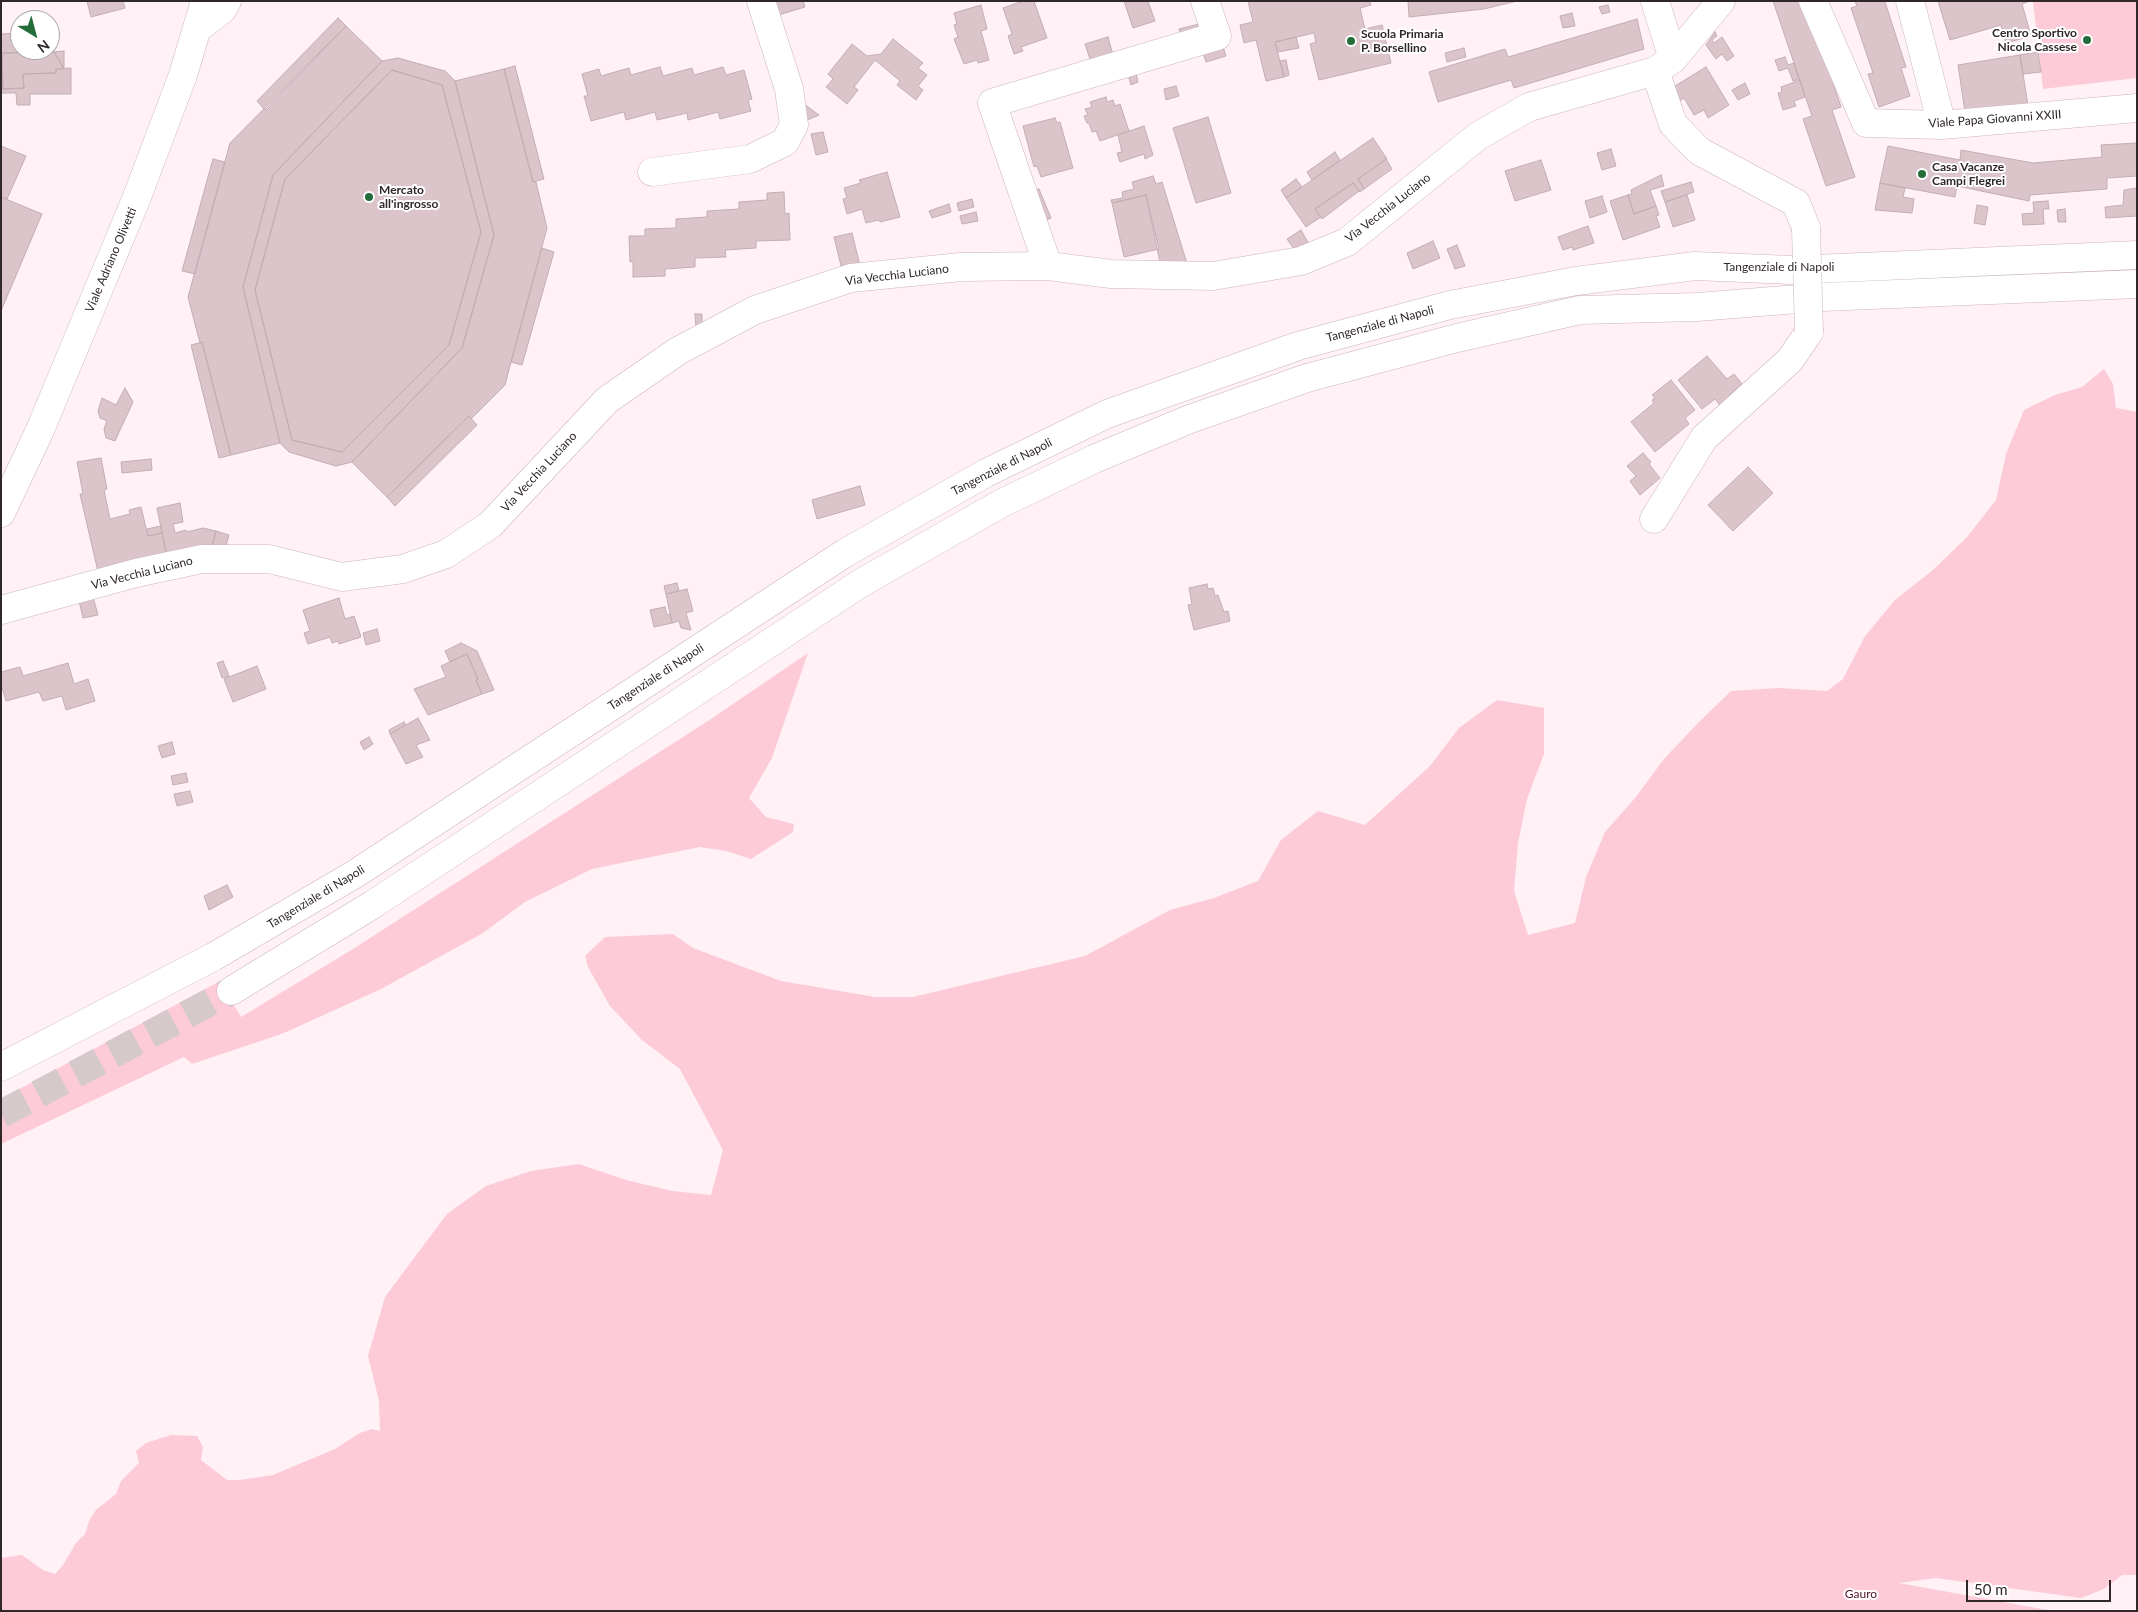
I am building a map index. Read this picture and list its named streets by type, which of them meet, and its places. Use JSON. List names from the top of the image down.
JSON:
{
  "streets": {
    "main road": [
      "Viale Papa Giovanni XXIII",
      "Via Vecchia Luciano",
      "Viale Adriano Olivetti",
      "Tangenziale di Napoli"
    ]
  },
  "parks": ["Gauro"],
  "places": [
    "Centro Sportivo Nicola Cassese",
    "Scuola Primaria P. Borsellino",
    "Casa Vacanze Campi Flegrei",
    "Mercato all'ingrosso"
  ],
  "scale_bar": "50 m",
  "north": "bottom right"
}
